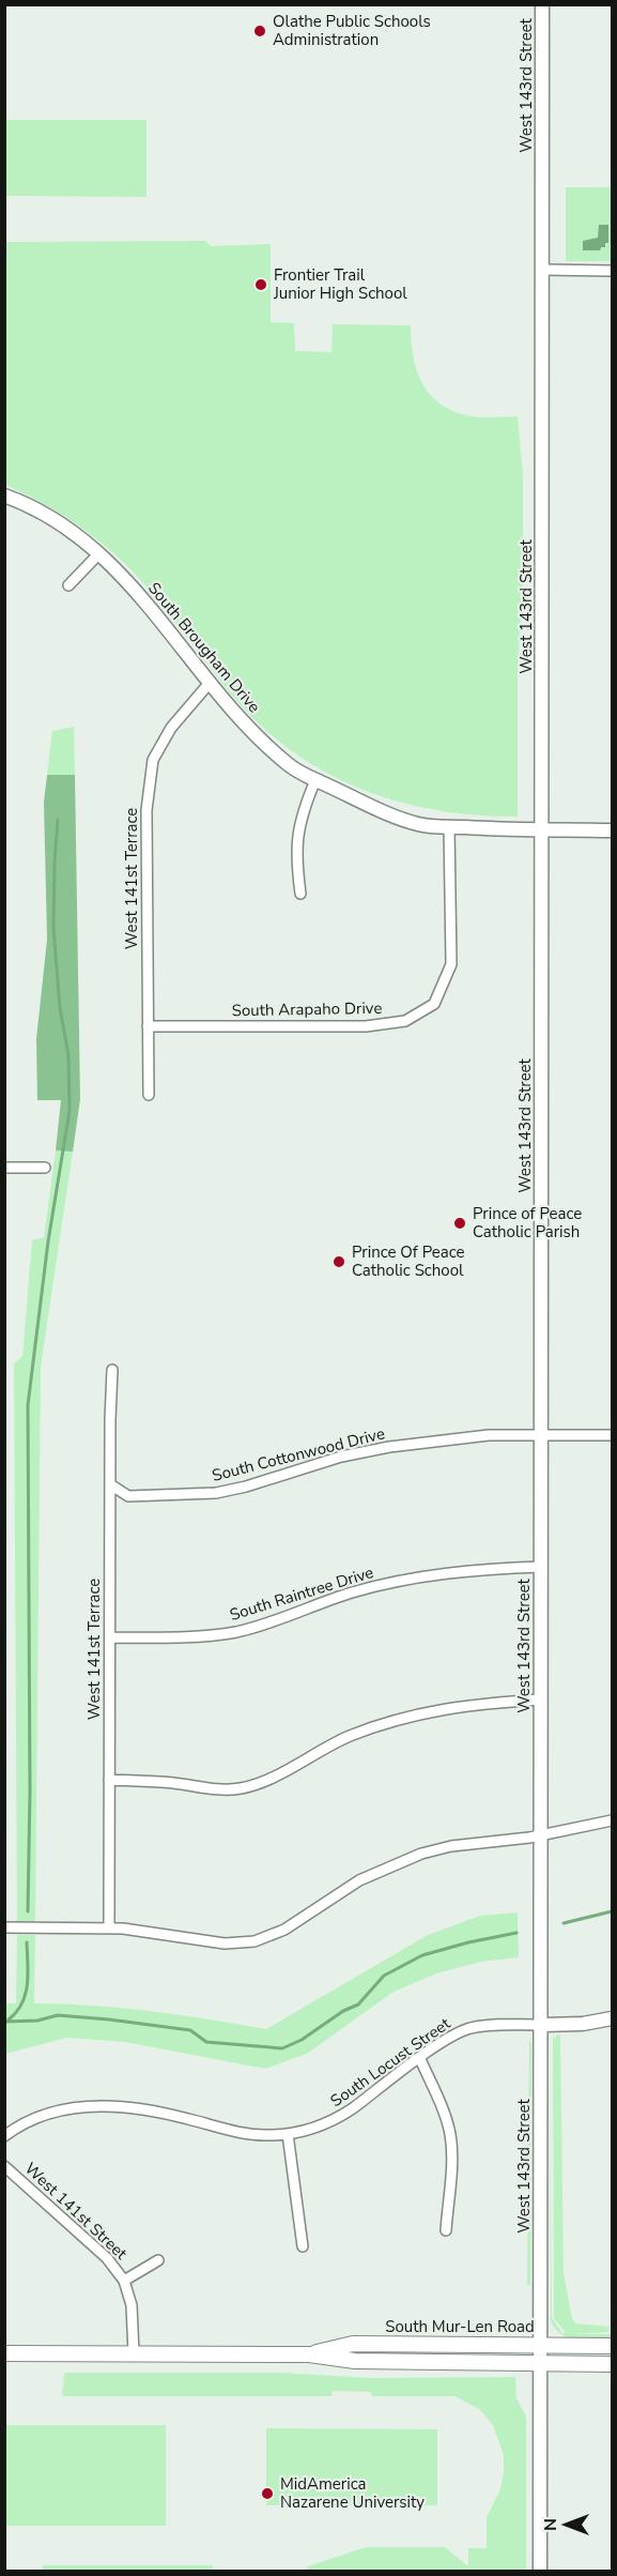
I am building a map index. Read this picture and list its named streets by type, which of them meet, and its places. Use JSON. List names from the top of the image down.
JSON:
{
  "streets": {
    "main road": ["South Mur-Len Road"],
    "street": [
      "West 143rd Street",
      "South Brougham Drive",
      "West 141st Terrace",
      "South Arapaho Drive",
      "South Cottonwood Drive",
      "South Raintree Drive",
      "South Locust Street",
      "West 141st Street"
    ]
  },
  "crossings": [
    ["West 143rd Street", "South Brougham Drive"],
    ["West 143rd Street", "South Cottonwood Drive"],
    ["West 143rd Street", "South Raintree Drive"],
    ["West 143rd Street", "South Locust Street"],
    ["West 143rd Street", "South Mur-Len Road"],
    ["South Brougham Drive", "West 141st Terrace"],
    ["South Brougham Drive", "South Arapaho Drive"],
    ["West 141st Terrace", "South Arapaho Drive"],
    ["West 141st Terrace", "South Cottonwood Drive"],
    ["West 141st Terrace", "South Raintree Drive"],
    ["West 141st Street", "South Mur-Len Road"]
  ],
  "places": [
    "Olathe Public Schools Administration",
    "Frontier Trail Junior High School",
    "Prince of Peace Catholic Parish",
    "Prince Of Peace Catholic School",
    "MidAmerica Nazarene University"
  ],
  "north": "left"
}
